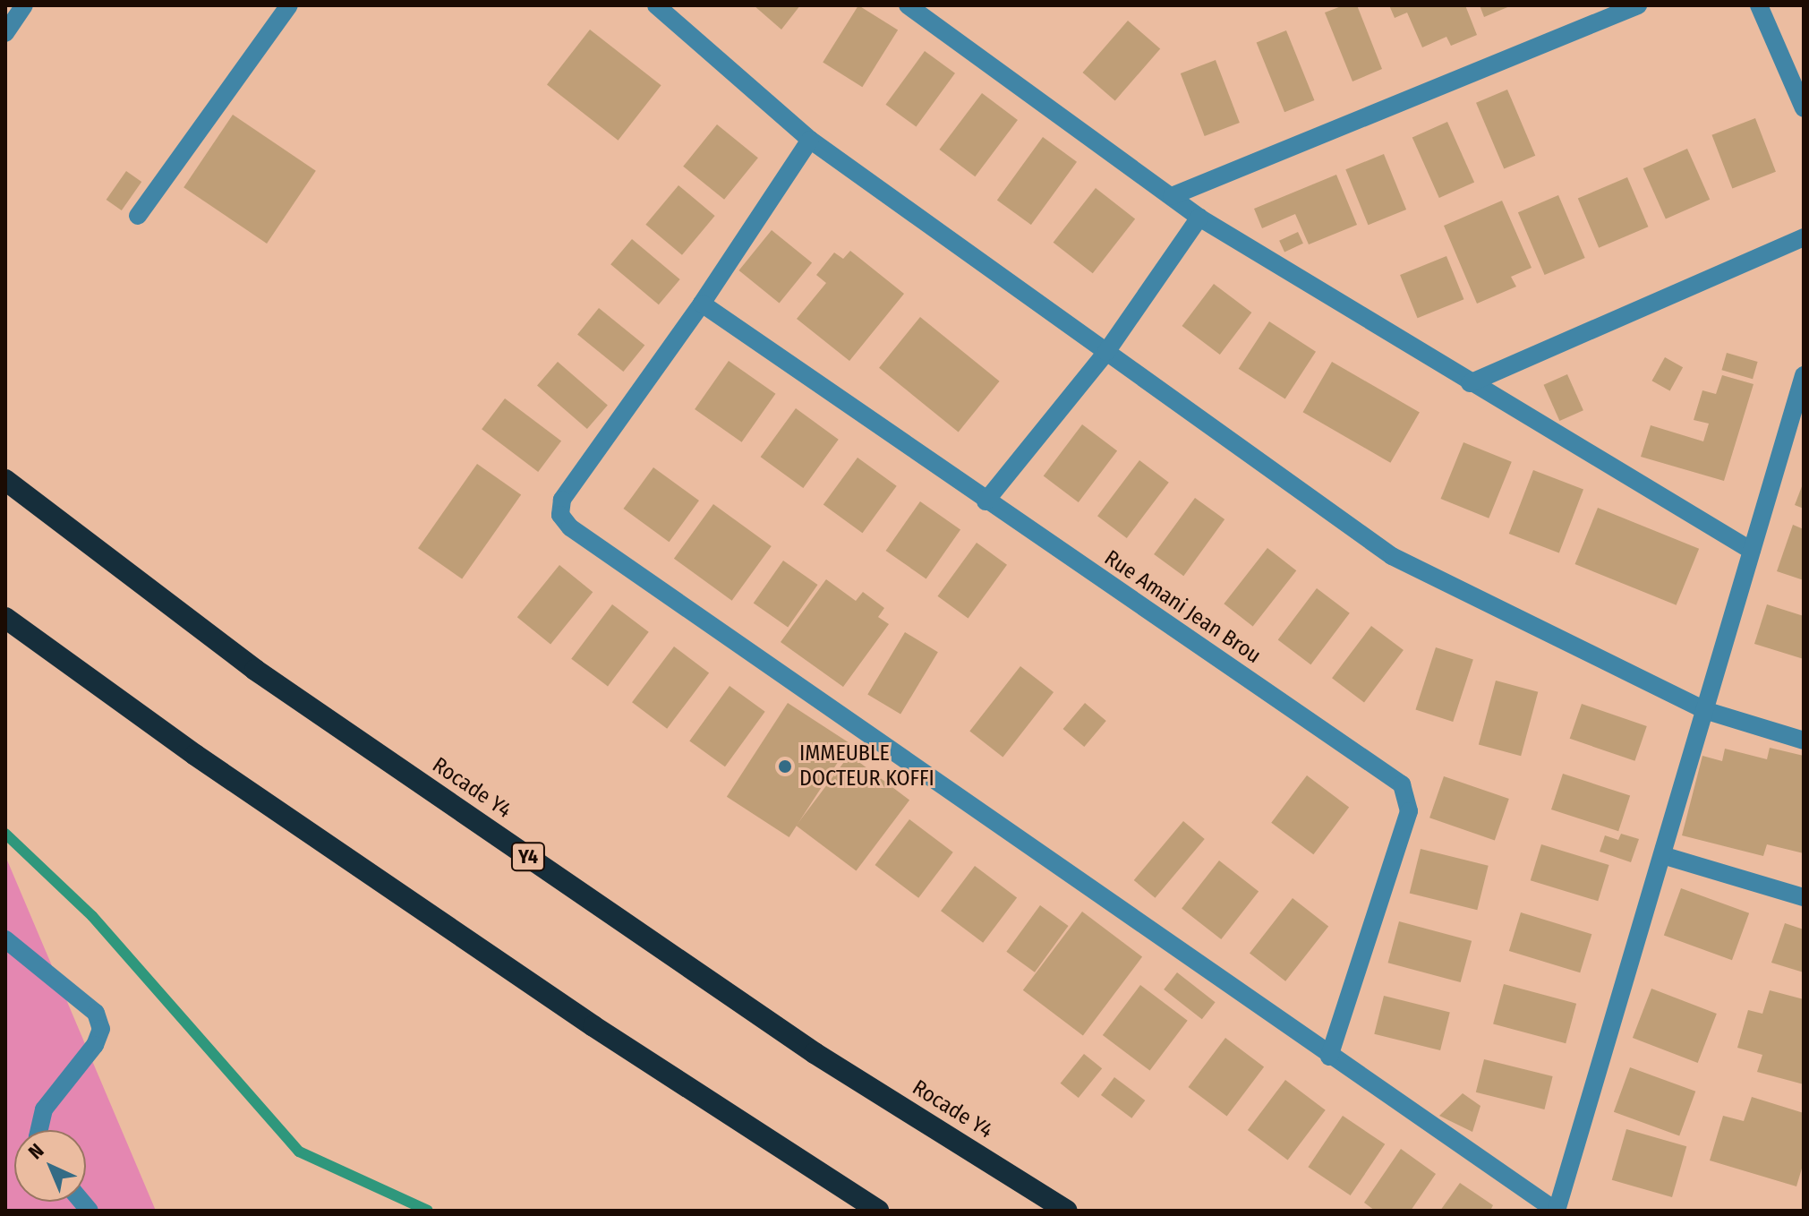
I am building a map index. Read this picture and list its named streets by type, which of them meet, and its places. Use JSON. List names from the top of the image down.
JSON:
{
  "streets": {
    "highway": ["Rocade Y4", "Y4"],
    "street": ["Rue Amani Jean Brou"]
  },
  "places": ["IMMEUBLE DOCTEUR KOFFI"],
  "north": "top left"
}
